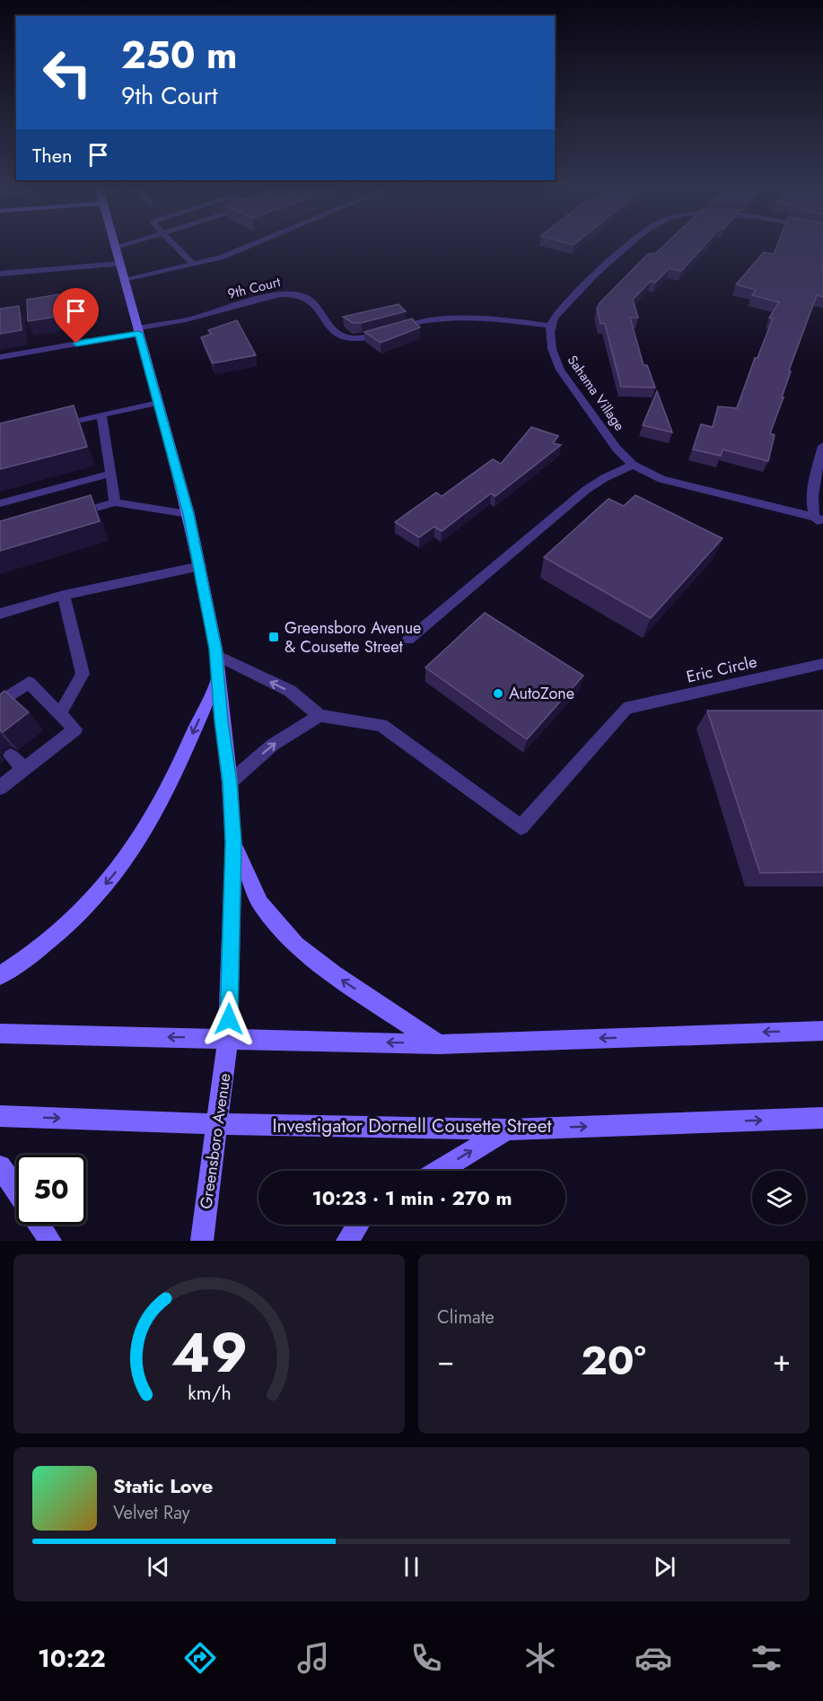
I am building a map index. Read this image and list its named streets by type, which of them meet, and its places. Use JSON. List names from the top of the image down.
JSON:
{
  "streets": {
    "main road": ["Investigator Dornell Cousette Street", "Greensboro Avenue"],
    "street": ["9th Court", "Sahama Village", "Eric Circle"]
  },
  "crossings": [
    ["9th Court", "Sahama Village"],
    ["9th Court", "Greensboro Avenue"],
    ["Investigator Dornell Cousette Street", "Greensboro Avenue"]
  ],
  "places": {
    "transit": ["Greensboro Avenue & Cousette Street"],
    "other": ["AutoZone"]
  },
  "page": {
    "turn": ["250 m", "9th Court"],
    "then": "Then",
    "limit": "50",
    "trip": "10:23 · 1 min · 270 m",
    "tile": "Climate",
    "heat": ["−", "20°", "+"],
    "song": ["Static Love", "Velvet Ray"],
    "tabs": "10:22",
    "gauge": ["49", "km/h"]
  }
}
